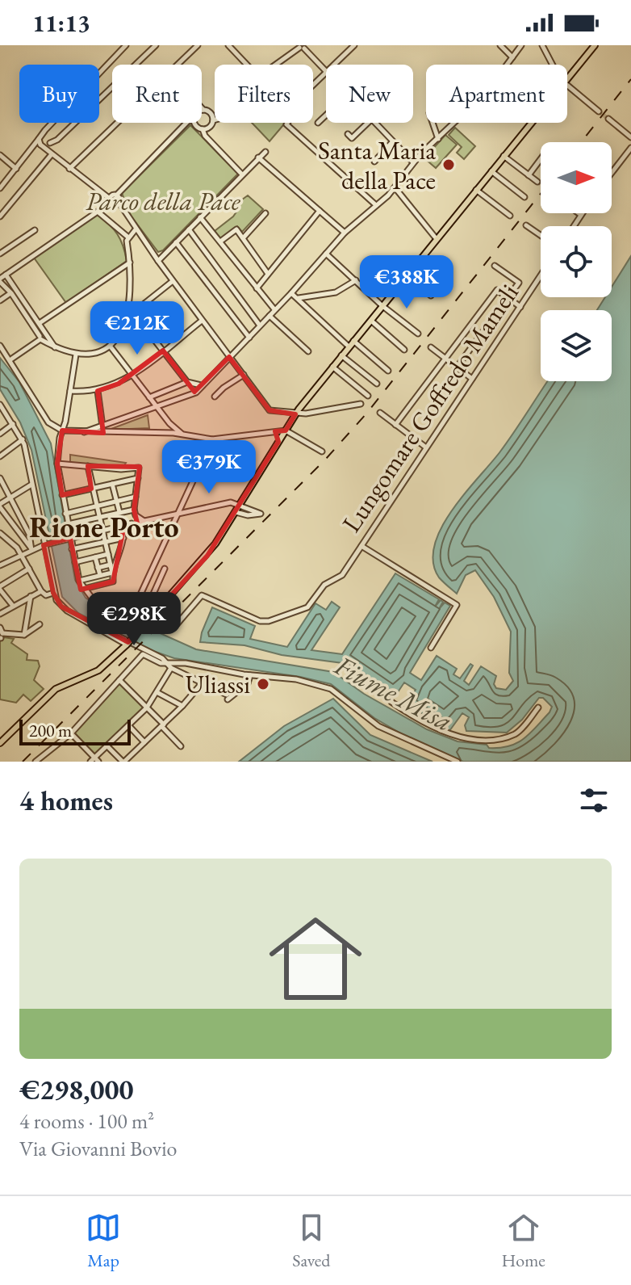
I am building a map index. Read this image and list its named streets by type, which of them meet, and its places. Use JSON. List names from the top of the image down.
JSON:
{
  "streets": {
    "street": ["Lungomare Goffredo Mameli"]
  },
  "districts": ["Rione Porto"],
  "water": ["Fiume Misa"],
  "parks": ["Parco della Pace"],
  "places": ["Santa Maria della Pace", "Uliassi"],
  "scale_bar": "200 m",
  "north": "right",
  "page": {
    "status": "11:13",
    "chip": [
      "Buy",
      "Rent",
      "Filters",
      "New",
      "Apartment"
    ],
    "price": [
      "€388K",
      "€212K",
      "€379K",
      "€298K"
    ],
    "scale": "200 m",
    "heading": "4 homes",
    "list": [
      {
        "name": "€298,000",
        "note": "4 rooms · 100 m² · Via Giovanni Bovio"
      }
    ],
    "tabs": ["Map", "Saved", "Home"]
  }
}
